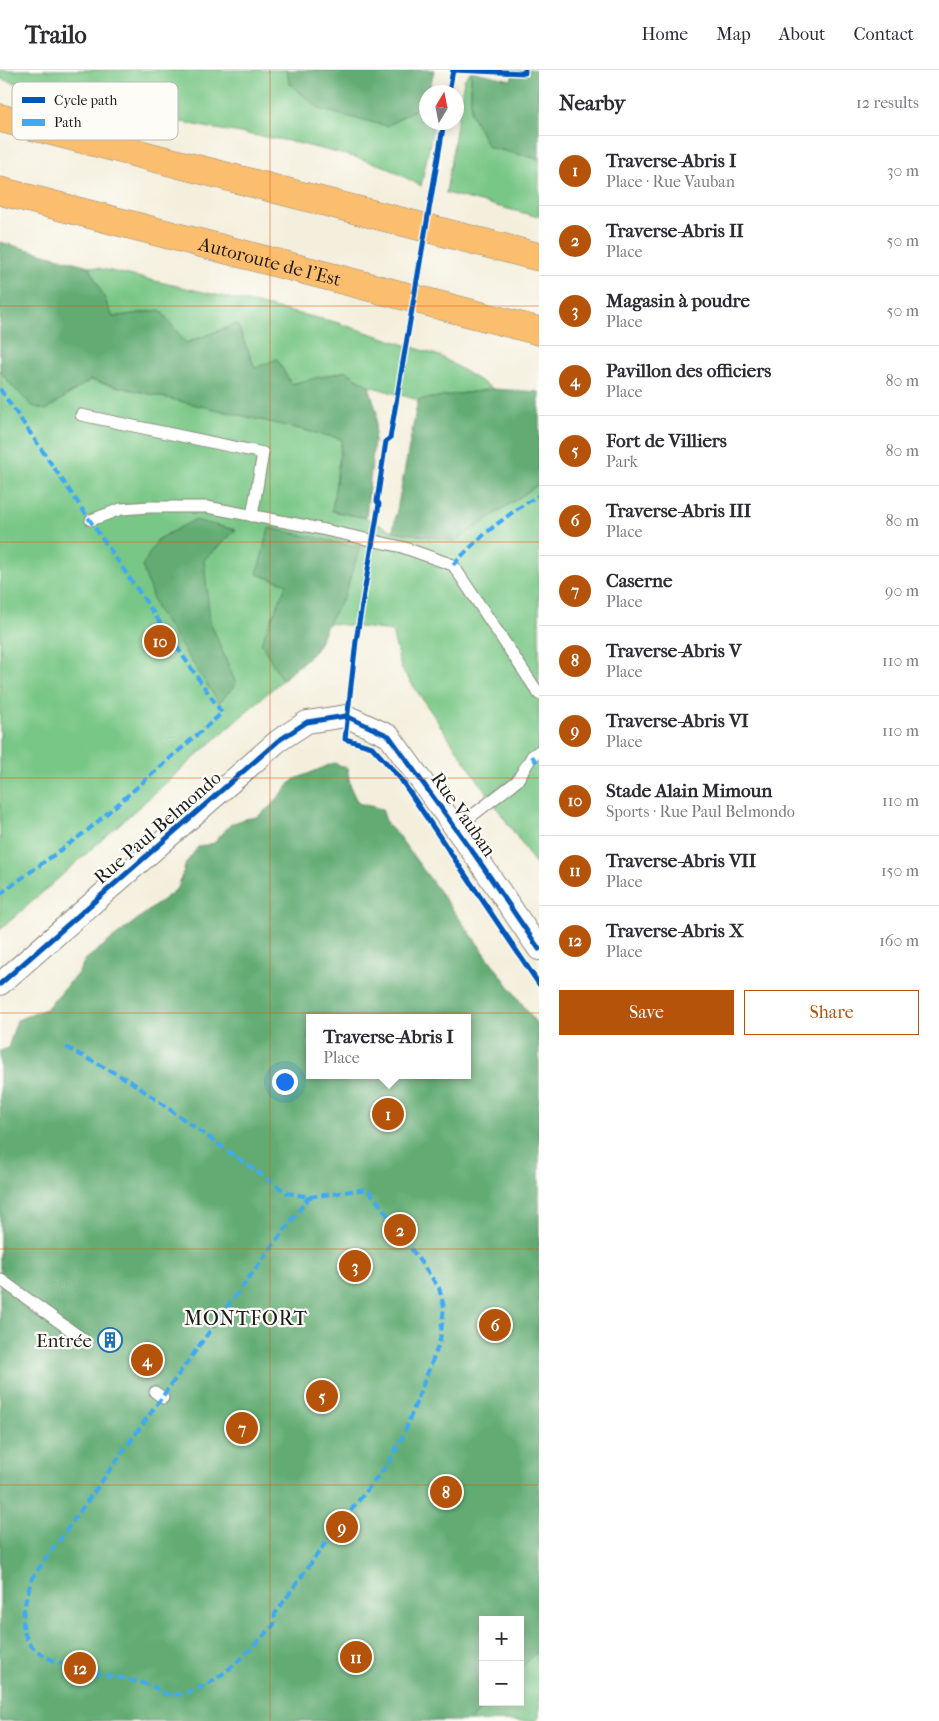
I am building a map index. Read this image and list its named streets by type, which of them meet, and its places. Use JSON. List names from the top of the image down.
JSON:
{
  "streets": {
    "highway": ["Autoroute de l’Est"],
    "street": ["Rue Vauban", "Rue Paul Belmondo"]
  },
  "crossings": [
    ["Rue Vauban", "Rue Paul Belmondo"]
  ],
  "districts": ["MONTFORT"],
  "places": {
    "building": ["Entrée"]
  },
  "legend": ["Cycle path", "Path"],
  "north": "top",
  "page": {
    "header": "Trailo",
    "nav": [
      "Home",
      "Map",
      "About",
      "Contact"
    ],
    "heading": ["Nearby", "12 results"],
    "list": [
      {
        "mark": "1",
        "name": "Traverse-Abris I",
        "note": "Place · Rue Vauban",
        "value": "30 m"
      },
      {
        "mark": "2",
        "name": "Traverse-Abris II",
        "note": "Place",
        "value": "50 m"
      },
      {
        "mark": "3",
        "name": "Magasin à poudre",
        "note": "Place",
        "value": "50 m"
      },
      {
        "mark": "4",
        "name": "Pavillon des officiers",
        "note": "Place",
        "value": "80 m"
      },
      {
        "mark": "5",
        "name": "Fort de Villiers",
        "note": "Park",
        "value": "80 m"
      },
      {
        "mark": "6",
        "name": "Traverse-Abris III",
        "note": "Place",
        "value": "80 m"
      },
      {
        "mark": "7",
        "name": "Caserne",
        "note": "Place",
        "value": "90 m"
      },
      {
        "mark": "8",
        "name": "Traverse-Abris V",
        "note": "Place",
        "value": "110 m"
      },
      {
        "mark": "9",
        "name": "Traverse-Abris VI",
        "note": "Place",
        "value": "110 m"
      },
      {
        "mark": "10",
        "name": "Stade Alain Mimoun",
        "note": "Sports · Rue Paul Belmondo",
        "value": "110 m"
      },
      {
        "mark": "11",
        "name": "Traverse-Abris VII",
        "note": "Place",
        "value": "150 m"
      },
      {
        "mark": "12",
        "name": "Traverse-Abris X",
        "note": "Place",
        "value": "160 m"
      }
    ],
    "pins": [
      "10",
      "1",
      "2",
      "3",
      "6",
      "4",
      "5",
      "7",
      "8",
      "9",
      "11",
      "12"
    ],
    "buttons": ["Save", "Share"],
    "popup": ["Traverse-Abris I", "Place"],
    "map_buttons": ["+", "−"]
  }
}
